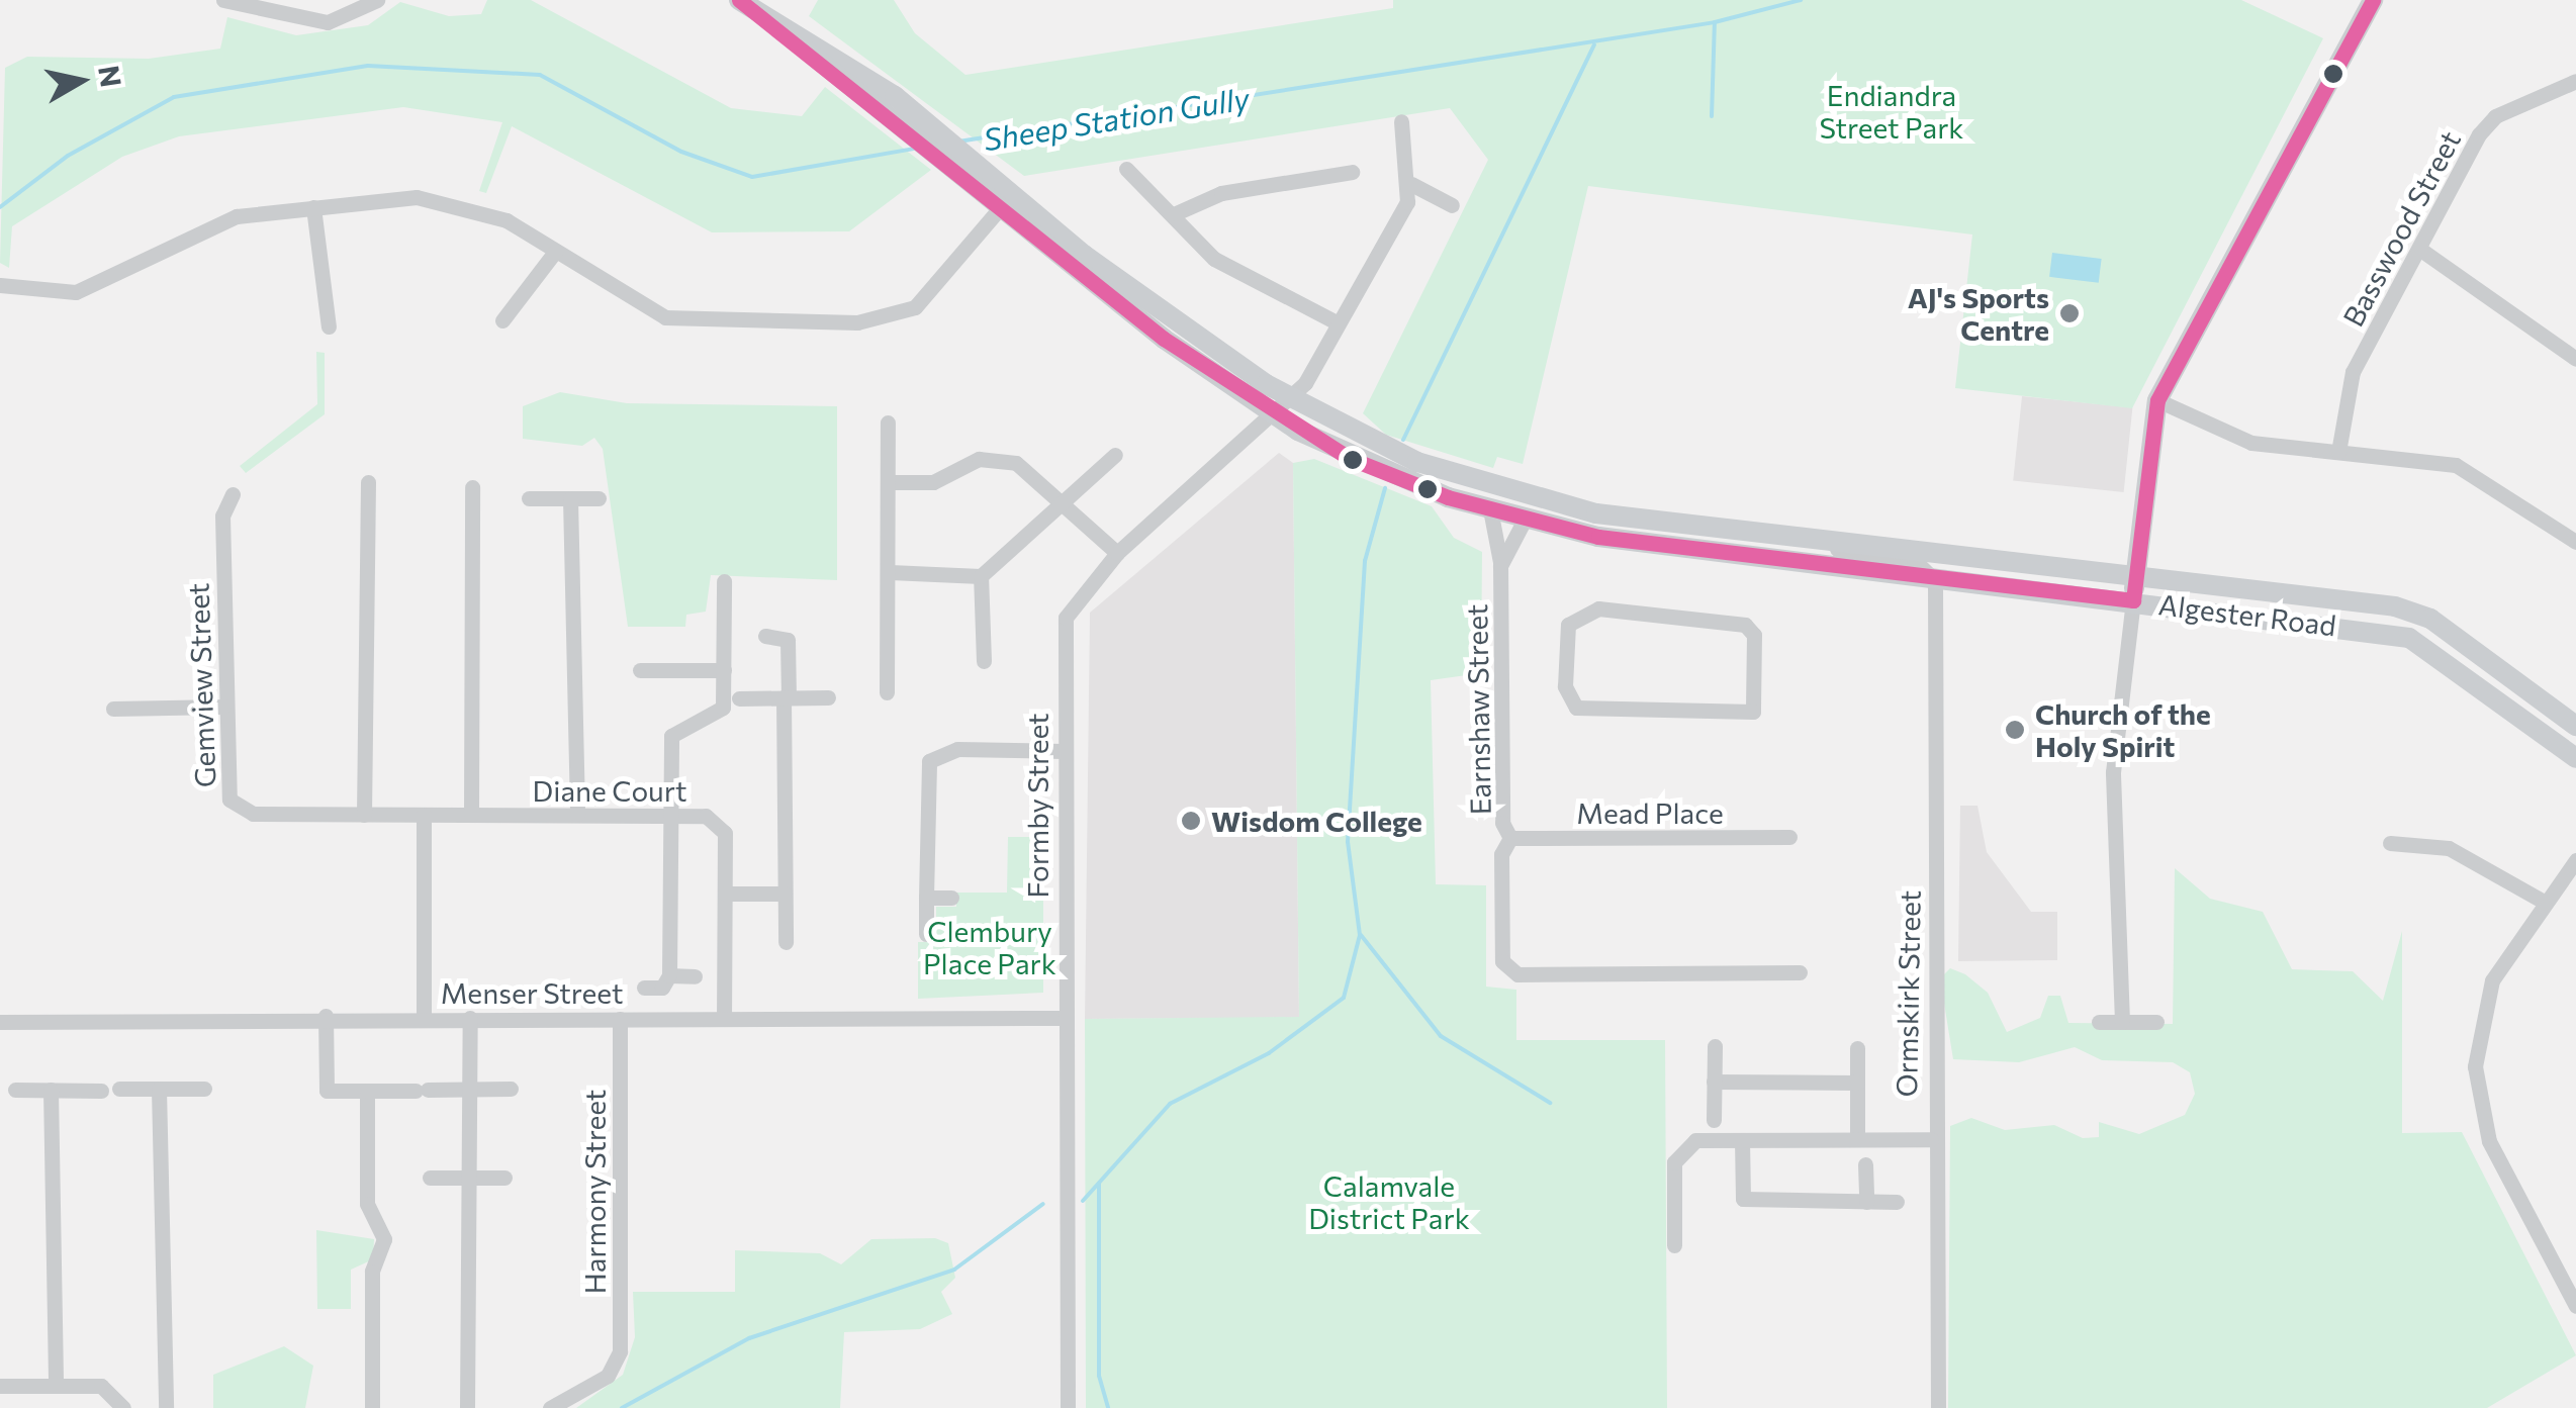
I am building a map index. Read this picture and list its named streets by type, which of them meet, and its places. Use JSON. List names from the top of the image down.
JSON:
{
  "streets": {
    "main road": ["Algester Road"],
    "street": [
      "Basswood Street",
      "Gemview Street",
      "Earnshaw Street",
      "Diane Court",
      "Formby Street",
      "Mead Place",
      "Menser Street",
      "Ormskirk Street",
      "Harmony Street"
    ]
  },
  "crossings": [
    ["Algester Road", "Earnshaw Street"],
    ["Algester Road", "Formby Street"],
    ["Algester Road", "Ormskirk Street"],
    ["Gemview Street", "Diane Court"],
    ["Earnshaw Street", "Mead Place"],
    ["Diane Court", "Menser Street"],
    ["Formby Street", "Menser Street"],
    ["Menser Street", "Harmony Street"]
  ],
  "water": ["Sheep Station Gully"],
  "parks": ["Endiandra Street Park", "Clembury Place Park", "Calamvale District Park"],
  "places": ["AJ's Sports Centre", "Church of the Holy Spirit", "Wisdom College"],
  "north": "right"
}
